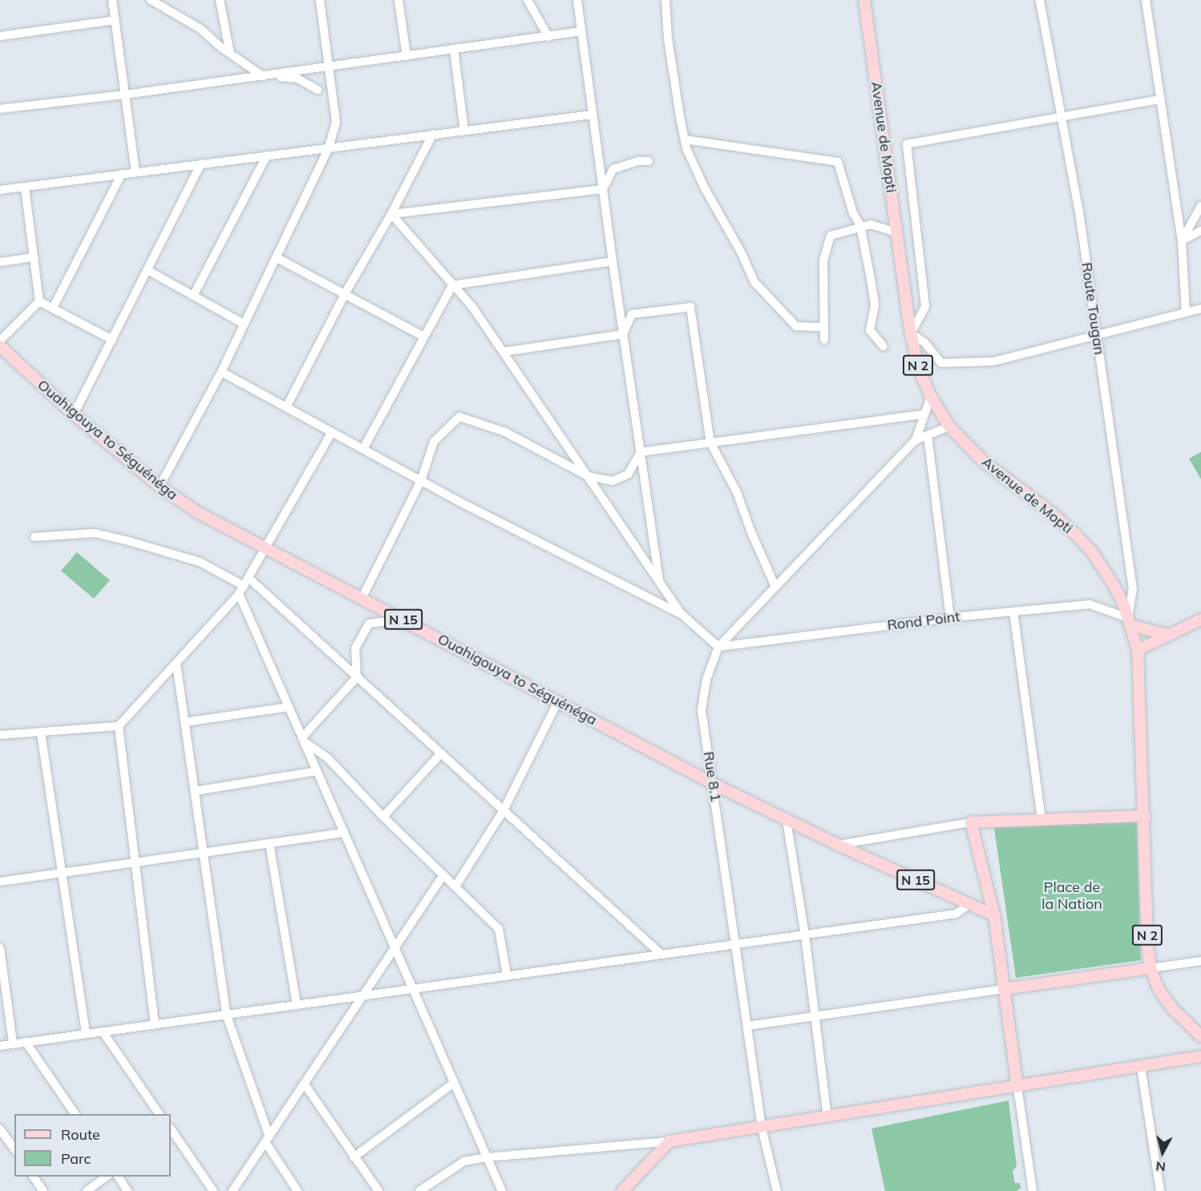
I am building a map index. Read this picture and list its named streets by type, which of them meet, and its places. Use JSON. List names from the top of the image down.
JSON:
{
  "streets": {
    "main road": [
      "Avenue de Mopti",
      "N 2",
      "Ouahigouya to Séguénéga",
      "N 15"
    ],
    "street": ["Route Tougan", "Rond Point", "Rue 8.1"]
  },
  "crossings": [
    ["Avenue de Mopti", "Route Tougan"],
    ["Avenue de Mopti", "Rond Point"],
    ["Avenue de Mopti", "Rue 8.1"],
    ["Route Tougan", "Rond Point"],
    ["Ouahigouya to Séguénéga", "Rue 8.1"],
    ["Rond Point", "Rue 8.1"]
  ],
  "parks": ["Place de la Nation"],
  "legend": ["Route", "Parc"],
  "north": "bottom"
}
